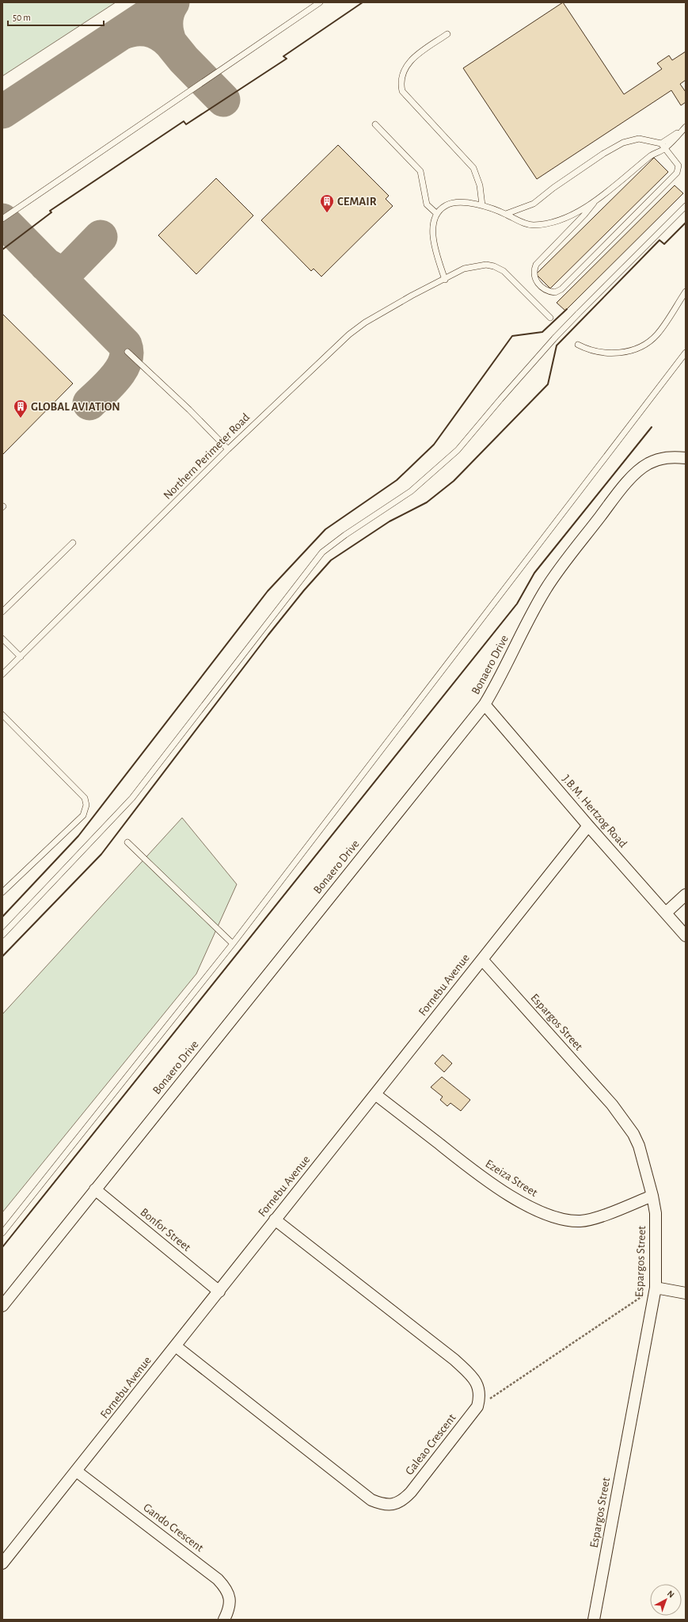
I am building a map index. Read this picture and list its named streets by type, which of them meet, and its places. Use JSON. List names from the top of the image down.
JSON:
{
  "streets": {
    "street": [
      "Bonaero Drive",
      "J.B.M. Hertzog Road",
      "Fornebu Avenue",
      "Espargos Street",
      "Ezeiza Street",
      "Bonfor Street",
      "Galeao Crescent",
      "Gando Crescent"
    ],
    "lane": ["Northern Perimeter Road"]
  },
  "crossings": [
    ["Bonaero Drive", "J.B.M. Hertzog Road"],
    ["Bonaero Drive", "Bonfor Street"],
    ["J.B.M. Hertzog Road", "Fornebu Avenue"],
    ["Fornebu Avenue", "Espargos Street"],
    ["Fornebu Avenue", "Ezeiza Street"],
    ["Fornebu Avenue", "Bonfor Street"],
    ["Fornebu Avenue", "Galeao Crescent"],
    ["Fornebu Avenue", "Gando Crescent"],
    ["Espargos Street", "Ezeiza Street"]
  ],
  "places": {
    "building": ["CEMAIR", "GLOBAL AVIATION"]
  },
  "scale_bar": "50 m",
  "north": "top right"
}
